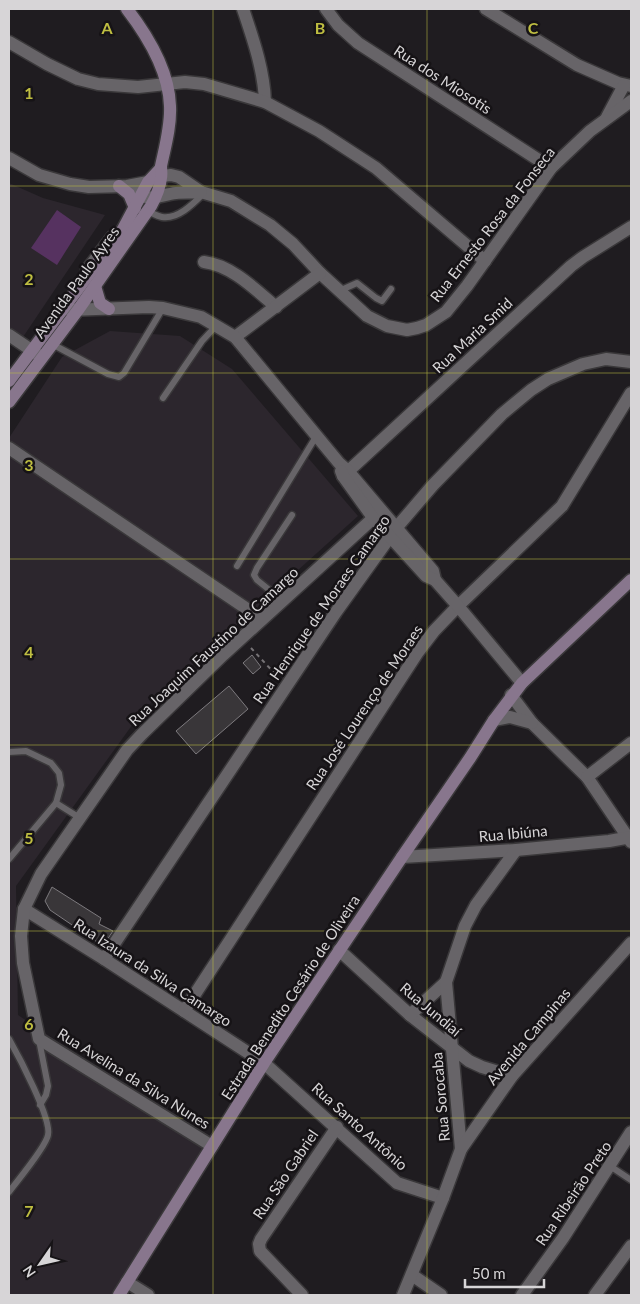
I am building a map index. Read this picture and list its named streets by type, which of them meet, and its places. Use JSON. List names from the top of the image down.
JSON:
{
  "streets": {
    "main road": ["Avenida Paulo Ayres", "Estrada Benedito Cesário de Oliveira"],
    "street": [
      "Rua dos Miosotis",
      "Rua Ernesto Rosa da Fonseca",
      "Rua Maria Smid",
      "Rua Henrique de Moraes Camargo",
      "Rua Joaquim Faustino de Camargo",
      "Rua José Lourenço de Moraes",
      "Rua Ibiúna",
      "Rua Izaura da Silva Camargo",
      "Rua Jundiaí",
      "Avenida Campinas",
      "Rua Avelina da Silva Nunes",
      "Rua Sorocaba",
      "Rua Santo Antônio",
      "Rua São Gabriel",
      "Rua Ribeirão Preto"
    ]
  },
  "crossings": [
    ["Rua dos Miosotis", "Rua Ernesto Rosa da Fonseca"],
    ["Rua Ernesto Rosa da Fonseca", "Avenida Paulo Ayres"],
    ["Rua Henrique de Moraes Camargo", "Rua Izaura da Silva Camargo"],
    ["Rua Joaquim Faustino de Camargo", "Rua Izaura da Silva Camargo"],
    ["Rua Joaquim Faustino de Camargo", "Rua Avelina da Silva Nunes"],
    ["Rua José Lourenço de Moraes", "Rua Izaura da Silva Camargo"],
    ["Rua Ibiúna", "Estrada Benedito Cesário de Oliveira"],
    ["Rua Ibiúna", "Rua Sorocaba"],
    ["Rua Izaura da Silva Camargo", "Estrada Benedito Cesário de Oliveira"],
    ["Rua Izaura da Silva Camargo", "Rua Santo Antônio"],
    ["Estrada Benedito Cesário de Oliveira", "Rua Jundiaí"],
    ["Estrada Benedito Cesário de Oliveira", "Rua Avelina da Silva Nunes"],
    ["Estrada Benedito Cesário de Oliveira", "Rua Santo Antônio"],
    ["Rua Jundiaí", "Avenida Campinas"],
    ["Rua Jundiaí", "Rua Sorocaba"],
    ["Avenida Campinas", "Rua Sorocaba"],
    ["Avenida Campinas", "Rua Santo Antônio"],
    ["Rua Santo Antônio", "Rua São Gabriel"]
  ],
  "scale_bar": "50 m",
  "north": "bottom left",
  "grid": {
    "columns": ["A", "B", "C"],
    "rows": [
      "1",
      "2",
      "3",
      "4",
      "5",
      "6",
      "7"
    ]
  }
}
